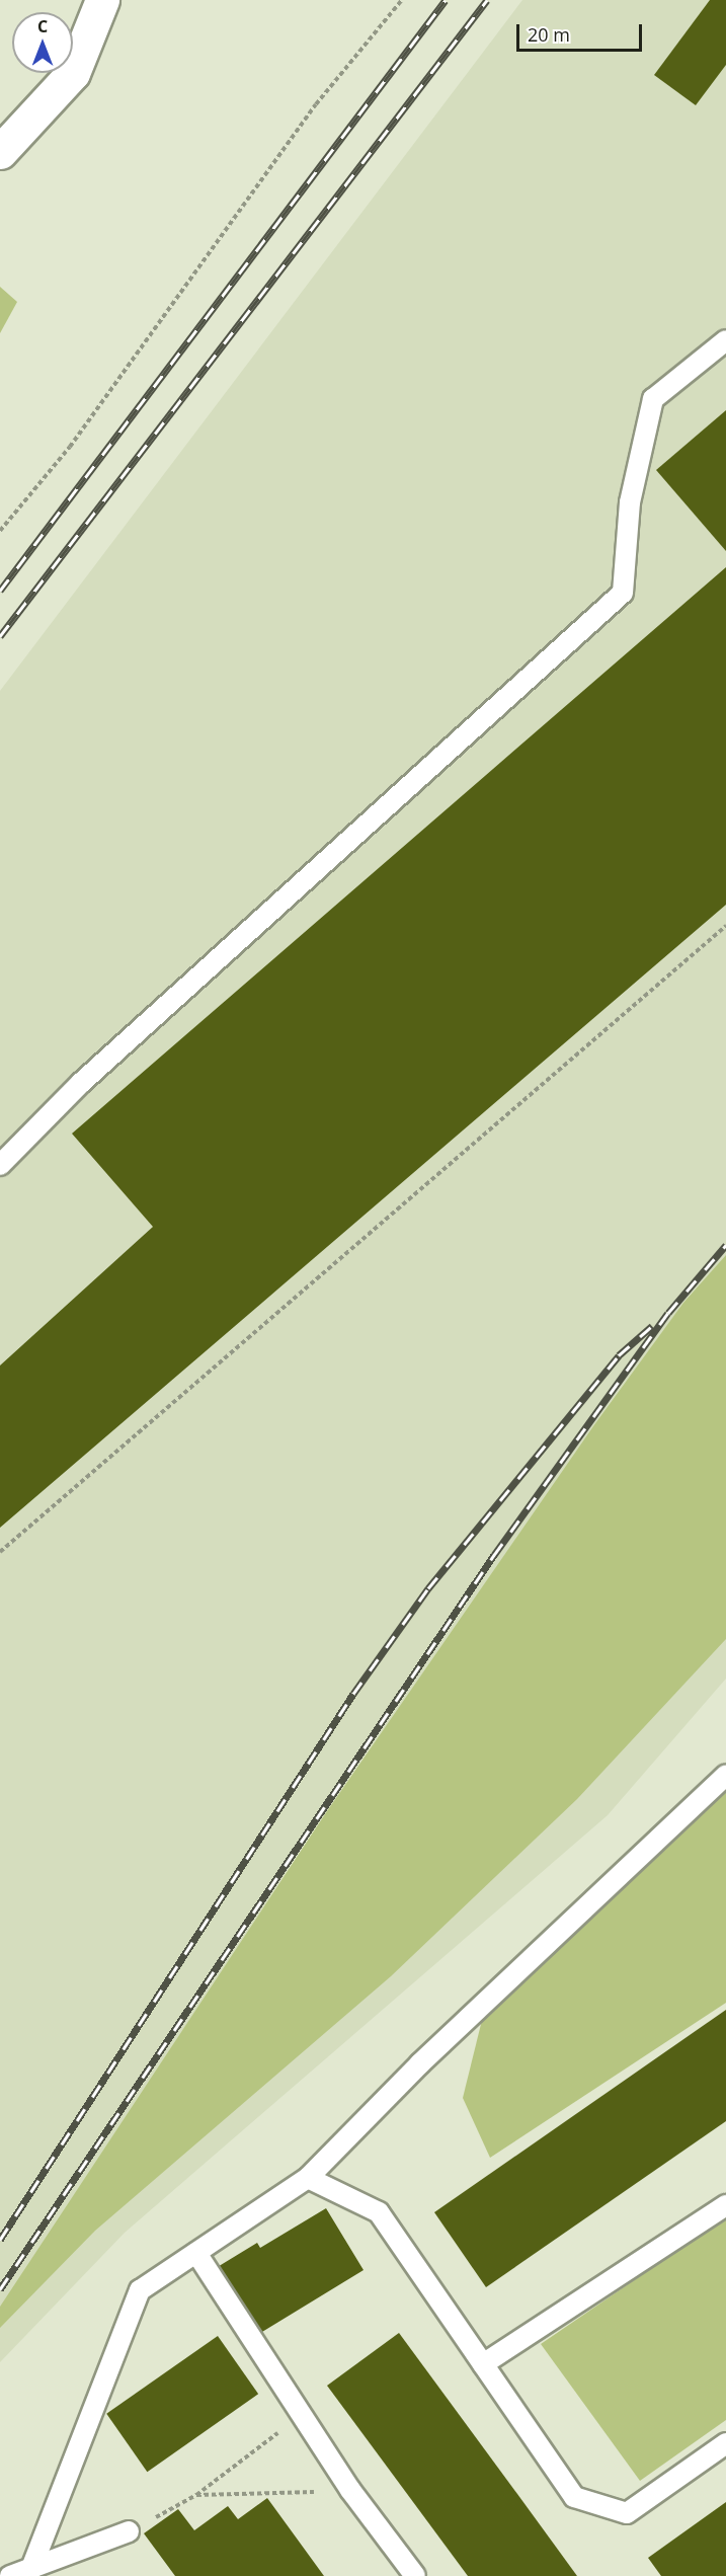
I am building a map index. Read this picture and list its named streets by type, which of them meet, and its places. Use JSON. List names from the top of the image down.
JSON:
{
  "scale_bar": "20 m",
  "north": "top"
}
